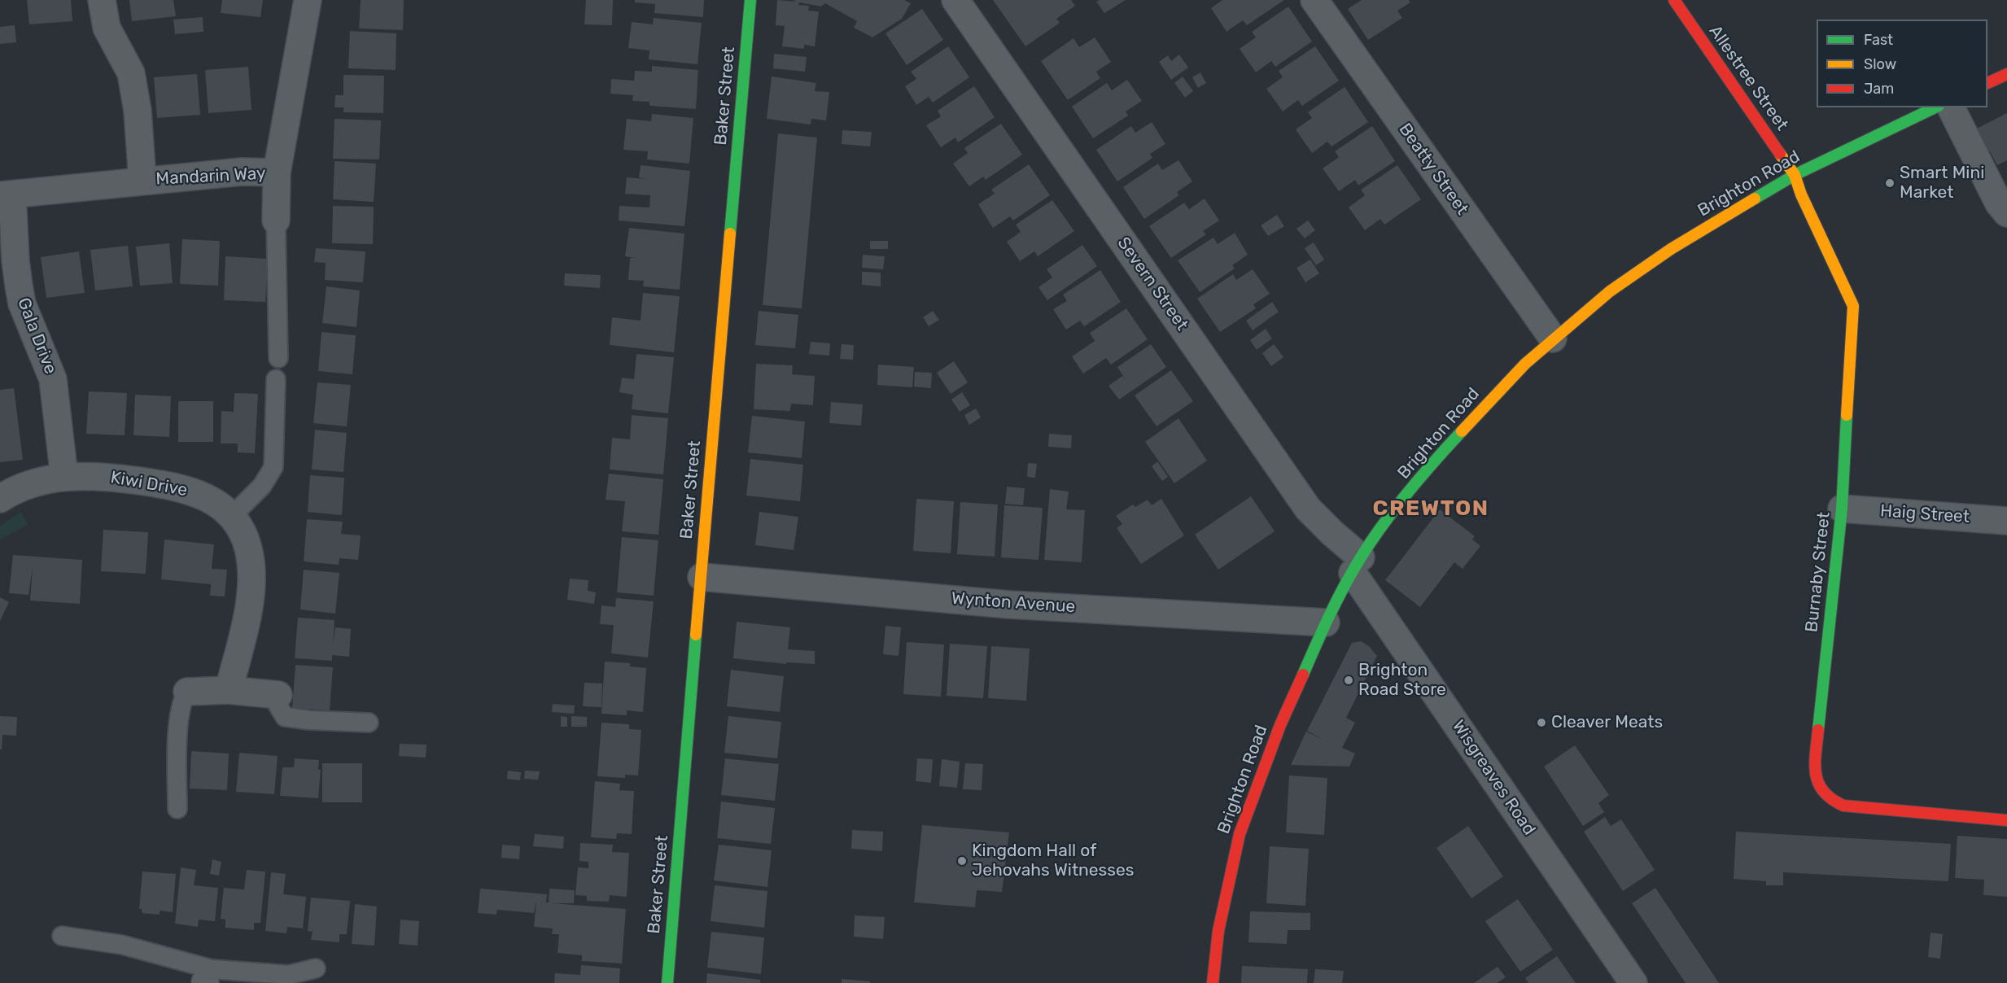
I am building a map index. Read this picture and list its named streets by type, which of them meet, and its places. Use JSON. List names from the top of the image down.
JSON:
{
  "streets": {
    "street": [
      "Allestree Street",
      "Baker Street",
      "Beatty Street",
      "Mandarin Way",
      "Brighton Road",
      "Severn Street",
      "Gala Drive",
      "Kiwi Drive",
      "Haig Street",
      "Burnaby Street",
      "Wynton Avenue",
      "Wisgreaves Road"
    ]
  },
  "crossings": [
    ["Allestree Street", "Brighton Road"],
    ["Allestree Street", "Burnaby Street"],
    ["Baker Street", "Wynton Avenue"],
    ["Beatty Street", "Brighton Road"],
    ["Mandarin Way", "Gala Drive"],
    ["Brighton Road", "Severn Street"],
    ["Brighton Road", "Burnaby Street"],
    ["Brighton Road", "Wynton Avenue"],
    ["Brighton Road", "Wisgreaves Road"],
    ["Severn Street", "Wisgreaves Road"],
    ["Gala Drive", "Kiwi Drive"],
    ["Haig Street", "Burnaby Street"]
  ],
  "districts": ["CREWTON"],
  "places": [
    "Smart Mini Market",
    "Brighton Road Store",
    "Cleaver Meats",
    "Kingdom Hall of Jehovahs Witnesses"
  ],
  "legend": ["Fast", "Slow", "Jam"]
}
